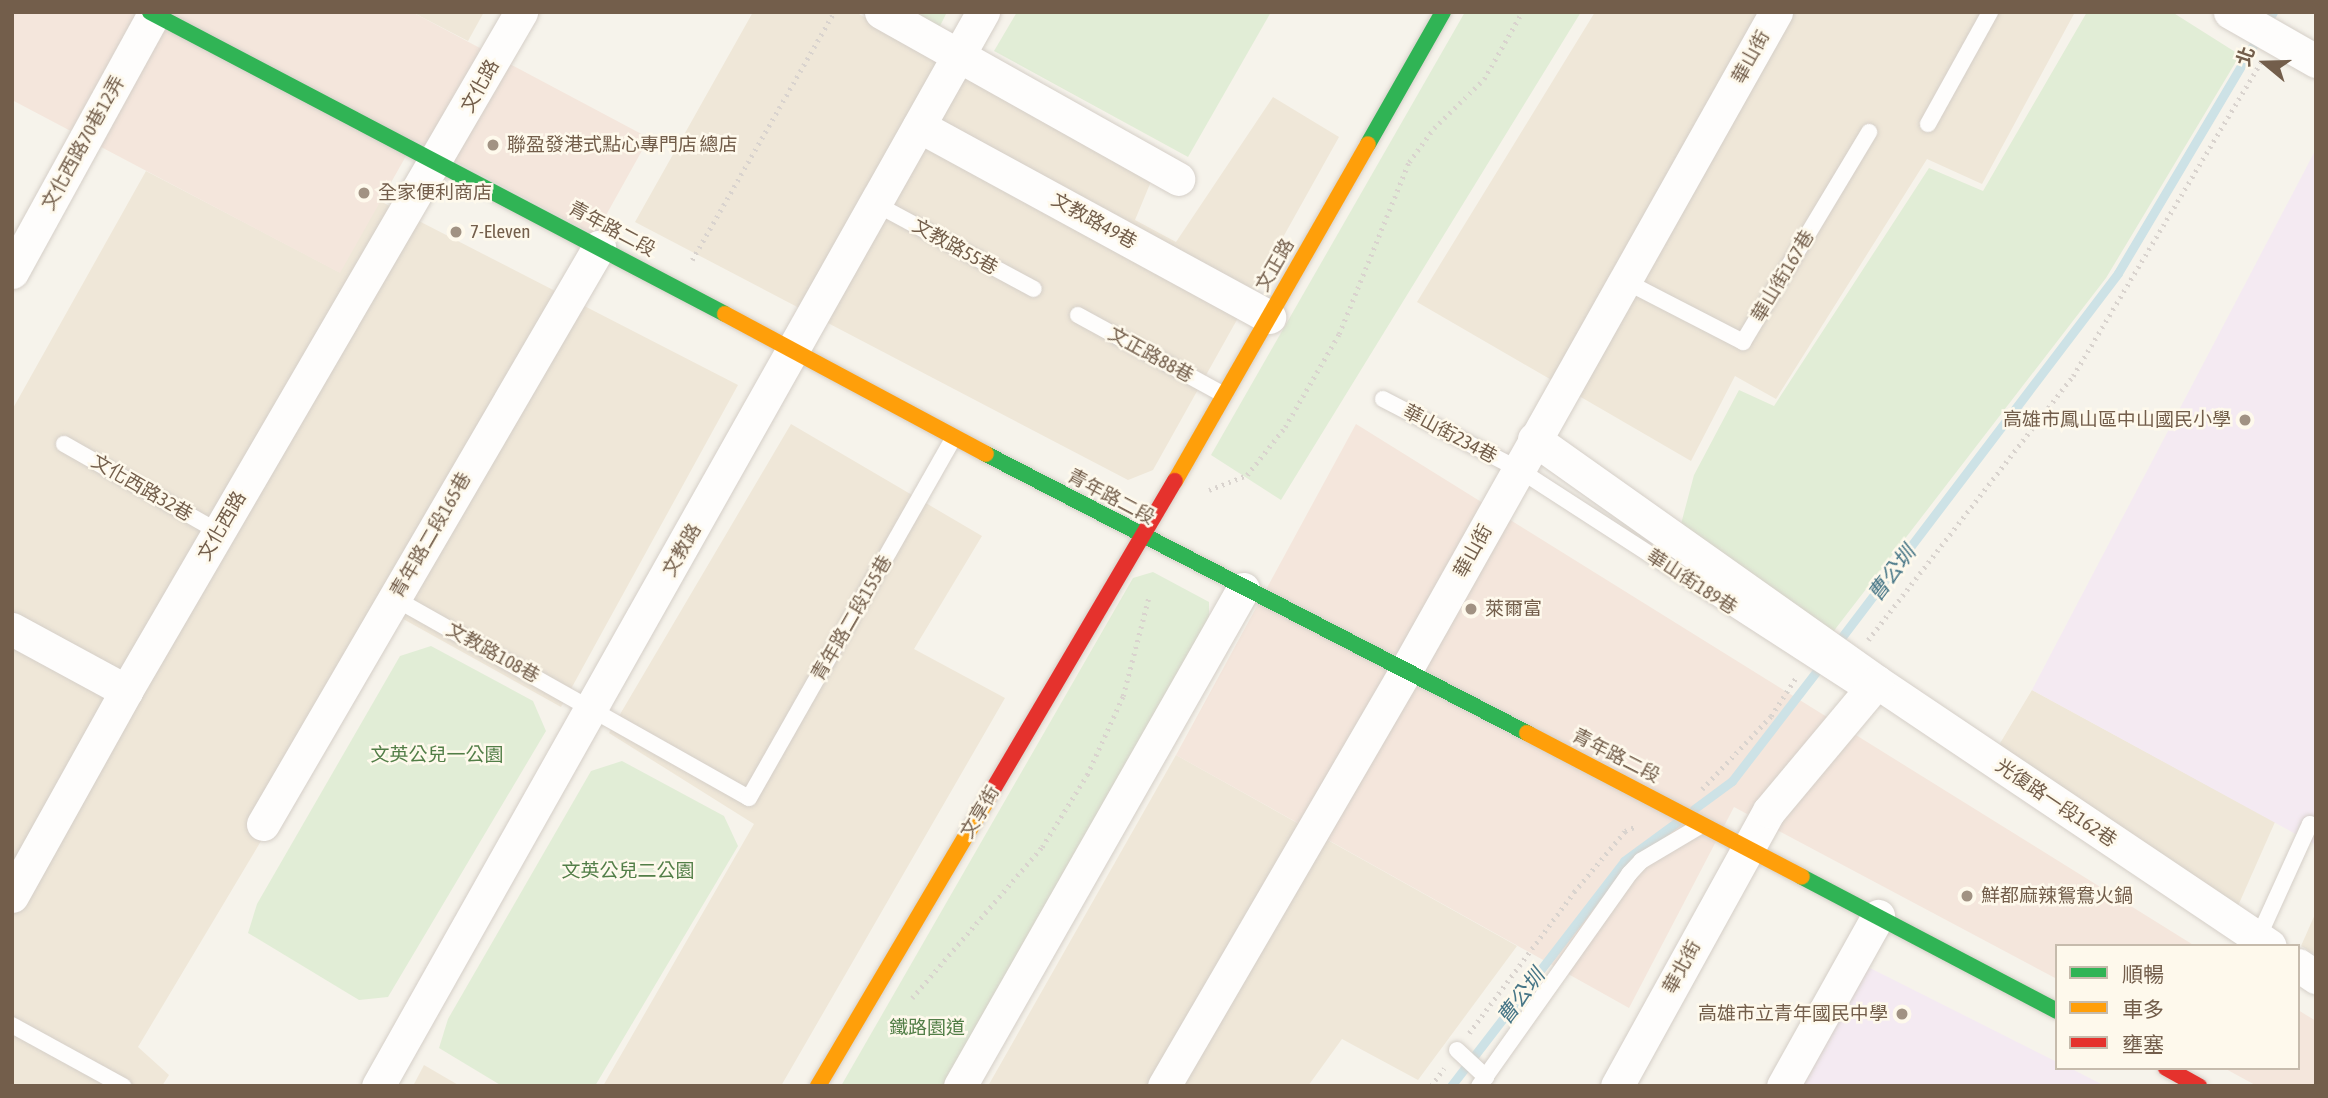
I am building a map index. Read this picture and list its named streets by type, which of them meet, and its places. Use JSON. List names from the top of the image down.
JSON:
{
  "streets": {
    "street": [
      "華山街",
      "文化路",
      "文化西路70巷12弄",
      "文教路49巷",
      "青年路二段",
      "文正路",
      "文化西路",
      "青年路二段165巷",
      "文教路",
      "光復路一段162巷",
      "文享街",
      "華北街"
    ],
    "lane": [
      "文教路55巷",
      "華山街167巷",
      "文正路88巷",
      "華山街234巷",
      "文化西路32巷",
      "華山街189巷",
      "青年路二段155巷",
      "文教路108巷"
    ]
  },
  "crossings": [
    ["華山街", "青年路二段"],
    ["華山街", "華山街167巷"],
    ["華山街", "華山街234巷"],
    ["華山街", "華山街189巷"],
    ["華山街", "光復路一段162巷"],
    ["文化路", "青年路二段"],
    ["文化路", "文化西路"],
    ["文化西路70巷12弄", "青年路二段"],
    ["文教路49巷", "文正路"],
    ["文教路49巷", "文教路"],
    ["青年路二段", "文正路"],
    ["青年路二段", "文化西路"],
    ["青年路二段", "青年路二段165巷"],
    ["青年路二段", "文教路"],
    ["青年路二段", "青年路二段155巷"],
    ["青年路二段", "文享街"],
    ["青年路二段", "華北街"],
    ["文教路55巷", "文教路"],
    ["文正路", "文正路88巷"],
    ["文正路", "文享街"],
    ["華山街234巷", "華山街189巷"],
    ["文化西路32巷", "文化西路"],
    ["青年路二段165巷", "文教路108巷"],
    ["文教路", "文教路108巷"],
    ["華山街189巷", "光復路一段162巷"],
    ["華山街189巷", "華北街"],
    ["青年路二段155巷", "文教路108巷"],
    ["光復路一段162巷", "華北街"]
  ],
  "water": ["曹公圳"],
  "parks": ["文英公兒一公園", "文英公兒二公園", "鐵路園道"],
  "places": [
    "聯盈發港式點心專門店 總店",
    "全家便利商店",
    "7-Eleven",
    "高雄市鳳山區中山國民小學",
    "萊爾富",
    "鮮都麻辣鴛鴦火鍋",
    "高雄市立青年國民中學"
  ],
  "legend": ["順暢", "車多", "壅塞"],
  "north": "left"
}
